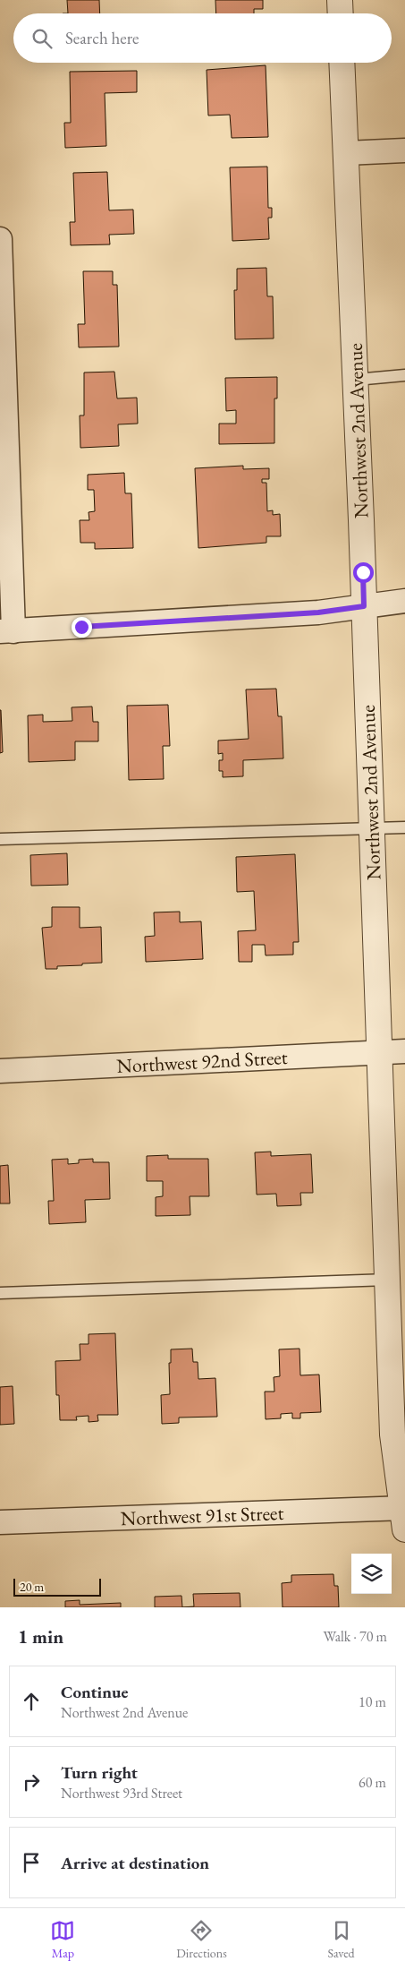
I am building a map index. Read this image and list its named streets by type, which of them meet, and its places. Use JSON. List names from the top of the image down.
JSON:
{
  "streets": {
    "street": ["Northwest 2nd Avenue", "Northwest 92nd Street", "Northwest 91st Street"]
  },
  "crossings": [
    ["Northwest 2nd Avenue", "Northwest 92nd Street"],
    ["Northwest 2nd Avenue", "Northwest 91st Street"]
  ],
  "scale_bar": "20 m",
  "page": {
    "search": "Search here",
    "scale": "20 m",
    "heading": ["1 min", "Walk · 70 m"],
    "list": [
      ["Continue", "Northwest 2nd Avenue", "10 m"],
      ["Turn right", "Northwest 93rd Street", "60 m"],
      "Arrive at destination"
    ],
    "nav": ["Map", "Directions", "Saved"]
  }
}
